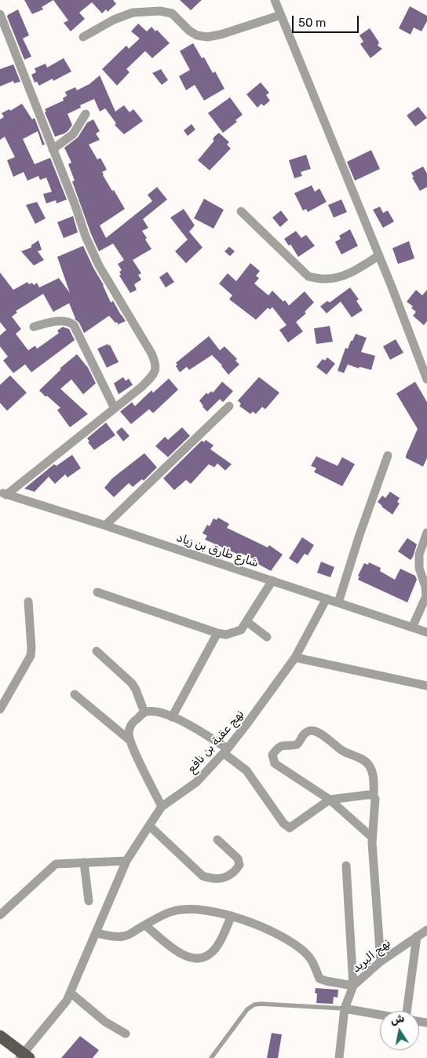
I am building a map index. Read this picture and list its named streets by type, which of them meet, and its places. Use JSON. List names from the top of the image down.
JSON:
{
  "streets": {
    "street": ["شارع طارق بن زياد", "نهج عقبة بن نافع", "نهج البريد"]
  },
  "crossings": [
    ["شارع طارق بن زياد", "نهج عقبة بن نافع"]
  ],
  "scale_bar": "50 m",
  "north": "top"
}
